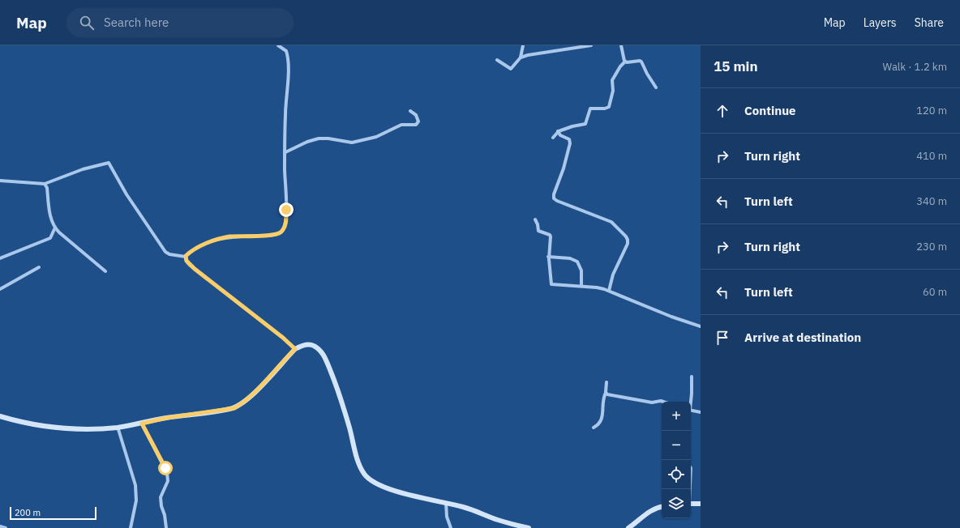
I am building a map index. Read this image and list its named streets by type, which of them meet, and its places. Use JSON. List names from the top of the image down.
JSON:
{
  "scale_bar": "200 m",
  "page": {
    "header": "Map",
    "search": "Search here",
    "nav": ["Map", "Layers", "Share"],
    "heading": ["15 min", "Walk · 1.2 km"],
    "list": [
      ["Continue", "120 m"],
      ["Turn right", "410 m"],
      ["Turn left", "340 m"],
      ["Turn right", "230 m"],
      ["Turn left", "60 m"],
      "Arrive at destination"
    ],
    "map_buttons": ["+", "−"],
    "scale": "200 m"
  }
}
